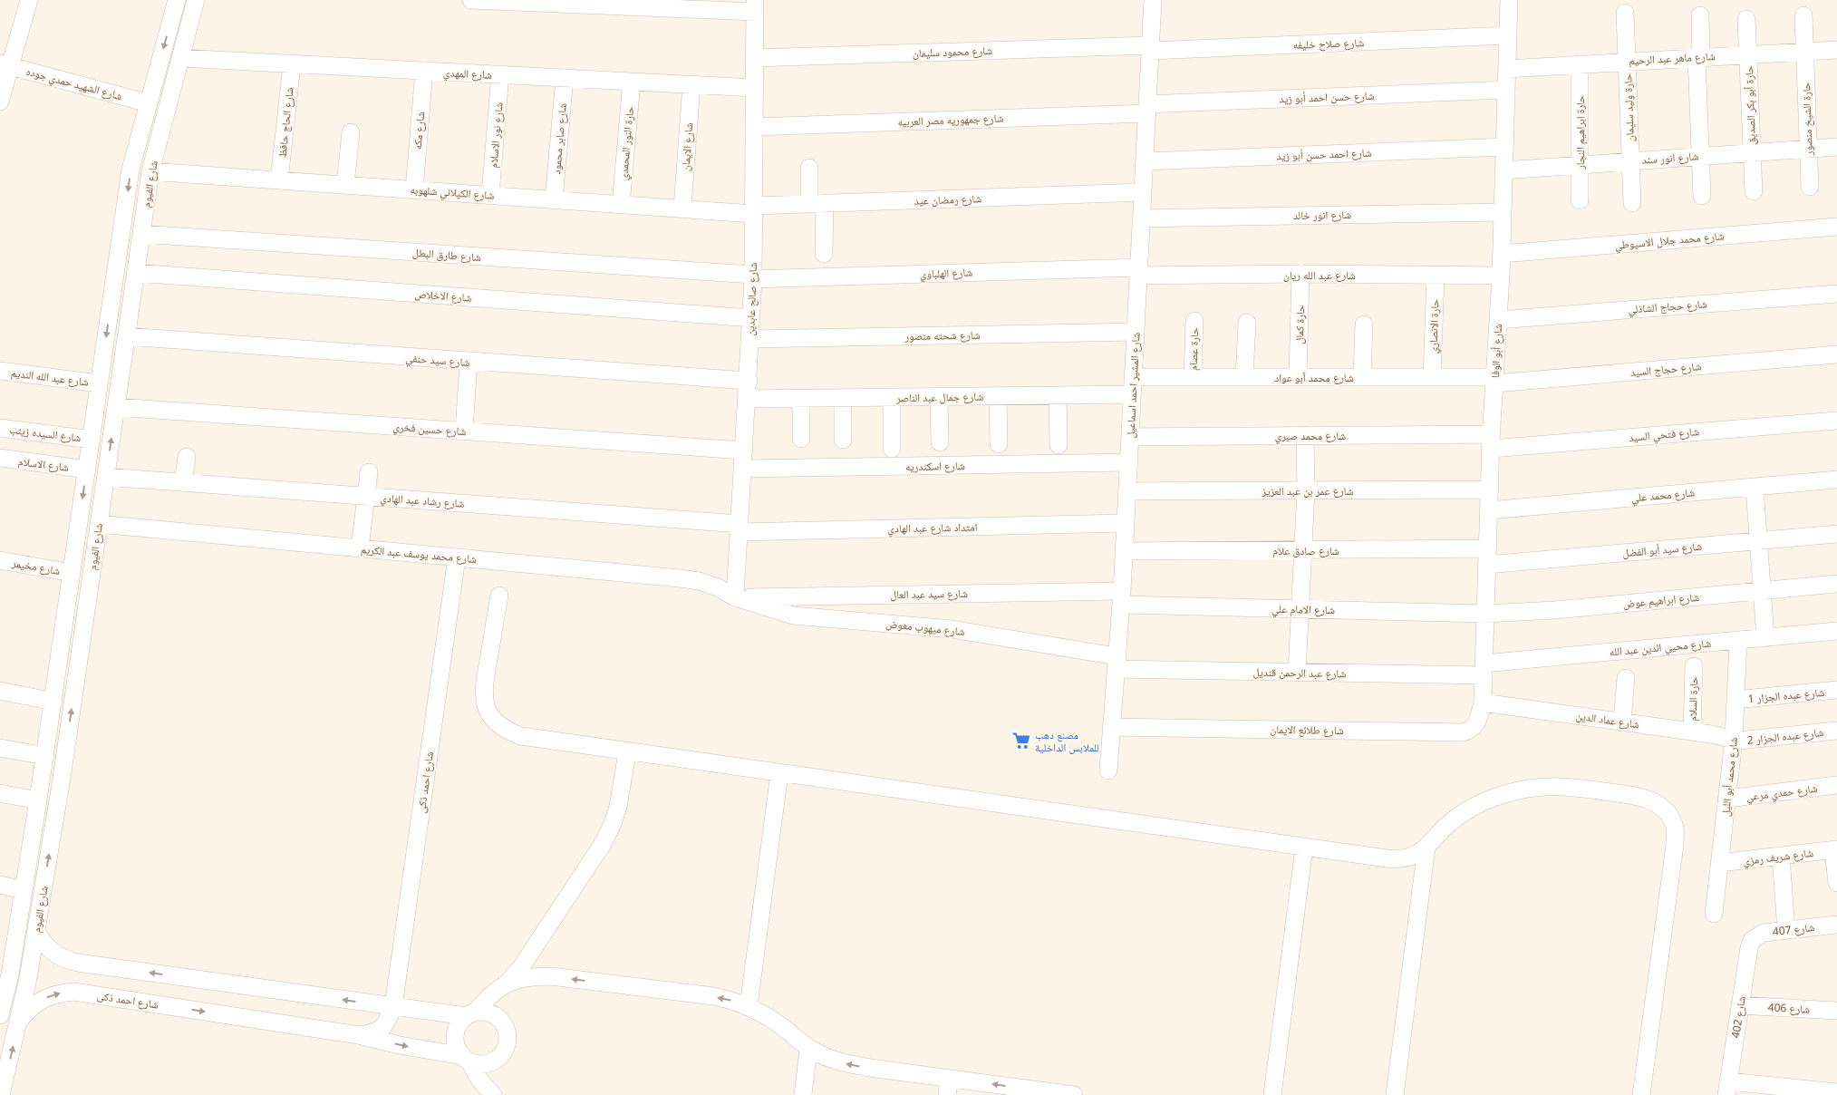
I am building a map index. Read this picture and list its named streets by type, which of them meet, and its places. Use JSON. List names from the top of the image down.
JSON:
{
  "streets": {
    "street": [
      "شارع صلاح خليفه",
      "شارع محمود سليمان",
      "شارع ماهر عبد الرحيم",
      "شارع المهدي",
      "شارع الشهيد حمدي جوده",
      "شارع حسن احمد أبو زيد",
      "حارة أبو بكر الصديق",
      "حارة وليد سليمان",
      "حارة الشيخ منصور",
      "شارع جمهوريه مصر العربيه",
      "شارع الحاج حافظ",
      "شارع مكه",
      "حارة ابراهيم النجار",
      "شارع نور الاسلام",
      "شارع صابر محمود",
      "حارة النور المحمدي",
      "شارع الايمان",
      "شارع احمد حسن أبو زيد",
      "شارع انور سند",
      "شارع الفيوم",
      "شارع الكيلاني شلهوبه",
      "شارع رمضان عيد",
      "شارع انور خالد",
      "شارع محمد جلال الاسيوطي",
      "شارع طارق البطل",
      "شارع الهلباوي",
      "شارع عبد الله ريان",
      "شارع الاخلاص",
      "شارع صالح عابدين",
      "شارع حجاج الشاذلي",
      "حارة كمال",
      "حارة الانصاري",
      "شارع شحته منصور",
      "حارة عصام",
      "شارع أبو الوفا",
      "شارع سيد حنفي",
      "شارع حجاج السيد",
      "شارع عبد الله النديم",
      "شارع محمد أبو عواد",
      "شارع المشير احمد اسماعيل",
      "شارع جمال عبد الناصر",
      "شارع حسين فخري",
      "شارع السيده زينب",
      "شارع فتحي السيد",
      "شارع محمد صبري",
      "شارع الاسلام",
      "شارع اسكندريه",
      "شارع عمر بن عبد العزيز",
      "شارع محمد علي",
      "شارع رشاد عبد الهادي",
      "امتداد شارع عبد الهادي",
      "شارع سيد أبو الفضل",
      "شارع صادق علام",
      "شارع محمد يوسف عبد الكريم",
      "شارع مخيمر",
      "شارع سيد عبد العال",
      "شارع ابراهيم عوض",
      "شارع الامام علي",
      "شارع ميهوب معوض",
      "شارع محيي الدين عبد الله",
      "شارع عبد الرحمن قنديل",
      "شارع عبده الجزار 1",
      "حارة السلام",
      "شارع عماد الدين",
      "شارع طلائع الايمان",
      "شارع عبده الجزار 2",
      "شارع محمد أبو الليل",
      "شارع احمد ذكى",
      "شارع حمدي مرعي",
      "شارع شريف رمزي",
      "شارع 407",
      "شارع 406",
      "شارع 402"
    ]
  },
  "crossings": [
    ["شارع صلاح خليفه", "شارع محمود سليمان"],
    ["شارع صلاح خليفه", "شارع أبو الوفا"],
    ["شارع صلاح خليفه", "شارع المشير احمد اسماعيل"],
    ["شارع محمود سليمان", "شارع صالح عابدين"],
    ["شارع محمود سليمان", "شارع المشير احمد اسماعيل"],
    ["شارع ماهر عبد الرحيم", "حارة أبو بكر الصديق"],
    ["شارع ماهر عبد الرحيم", "حارة وليد سليمان"],
    ["شارع ماهر عبد الرحيم", "حارة الشيخ منصور"],
    ["شارع ماهر عبد الرحيم", "حارة ابراهيم النجار"],
    ["شارع ماهر عبد الرحيم", "شارع أبو الوفا"],
    ["شارع المهدي", "شارع الحاج حافظ"],
    ["شارع المهدي", "شارع مكه"],
    ["شارع المهدي", "شارع نور الاسلام"],
    ["شارع المهدي", "شارع صابر محمود"],
    ["شارع المهدي", "حارة النور المحمدي"],
    ["شارع المهدي", "شارع الايمان"],
    ["شارع المهدي", "شارع الفيوم"],
    ["شارع المهدي", "شارع صالح عابدين"],
    ["شارع الشهيد حمدي جوده", "شارع الفيوم"],
    ["شارع حسن احمد أبو زيد", "شارع جمهوريه مصر العربيه"],
    ["شارع حسن احمد أبو زيد", "شارع أبو الوفا"],
    ["شارع حسن احمد أبو زيد", "شارع المشير احمد اسماعيل"],
    ["حارة أبو بكر الصديق", "شارع انور سند"],
    ["حارة وليد سليمان", "شارع انور سند"],
    ["حارة الشيخ منصور", "شارع انور سند"],
    ["شارع جمهوريه مصر العربيه", "شارع صالح عابدين"],
    ["شارع جمهوريه مصر العربيه", "شارع المشير احمد اسماعيل"],
    ["شارع الحاج حافظ", "شارع الكيلاني شلهوبه"],
    ["شارع مكه", "شارع الكيلاني شلهوبه"],
    ["حارة ابراهيم النجار", "شارع انور سند"],
    ["شارع نور الاسلام", "شارع الكيلاني شلهوبه"],
    ["شارع صابر محمود", "شارع الكيلاني شلهوبه"],
    ["حارة النور المحمدي", "شارع الكيلاني شلهوبه"],
    ["شارع الايمان", "شارع الكيلاني شلهوبه"],
    ["شارع احمد حسن أبو زيد", "شارع أبو الوفا"],
    ["شارع احمد حسن أبو زيد", "شارع المشير احمد اسماعيل"],
    ["شارع انور سند", "شارع أبو الوفا"],
    ["شارع الفيوم", "شارع الكيلاني شلهوبه"],
    ["شارع الفيوم", "شارع طارق البطل"],
    ["شارع الفيوم", "شارع الاخلاص"],
    ["شارع الفيوم", "شارع سيد حنفي"],
    ["شارع الفيوم", "شارع عبد الله النديم"],
    ["شارع الفيوم", "شارع حسين فخري"],
    ["شارع الفيوم", "شارع السيده زينب"],
    ["شارع الفيوم", "شارع الاسلام"],
    ["شارع الفيوم", "شارع رشاد عبد الهادي"],
    ["شارع الفيوم", "شارع محمد يوسف عبد الكريم"],
    ["شارع الفيوم", "شارع مخيمر"],
    ["شارع الفيوم", "شارع احمد ذكى"],
    ["شارع الكيلاني شلهوبه", "شارع رمضان عيد"],
    ["شارع الكيلاني شلهوبه", "شارع صالح عابدين"],
    ["شارع رمضان عيد", "شارع صالح عابدين"],
    ["شارع رمضان عيد", "شارع المشير احمد اسماعيل"],
    ["شارع انور خالد", "شارع أبو الوفا"],
    ["شارع انور خالد", "شارع المشير احمد اسماعيل"],
    ["شارع محمد جلال الاسيوطي", "شارع أبو الوفا"],
    ["شارع طارق البطل", "شارع الهلباوي"],
    ["شارع طارق البطل", "شارع صالح عابدين"],
    ["شارع الهلباوي", "شارع عبد الله ريان"],
    ["شارع الهلباوي", "شارع صالح عابدين"],
    ["شارع الهلباوي", "شارع المشير احمد اسماعيل"],
    ["شارع عبد الله ريان", "حارة كمال"],
    ["شارع عبد الله ريان", "حارة الانصاري"],
    ["شارع عبد الله ريان", "شارع أبو الوفا"],
    ["شارع عبد الله ريان", "شارع المشير احمد اسماعيل"],
    ["شارع الاخلاص", "شارع صالح عابدين"],
    ["شارع صالح عابدين", "شارع شحته منصور"],
    ["شارع صالح عابدين", "شارع سيد حنفي"],
    ["شارع صالح عابدين", "شارع جمال عبد الناصر"],
    ["شارع صالح عابدين", "شارع حسين فخري"],
    ["شارع صالح عابدين", "شارع اسكندريه"],
    ["شارع صالح عابدين", "شارع رشاد عبد الهادي"],
    ["شارع صالح عابدين", "امتداد شارع عبد الهادي"],
    ["شارع صالح عابدين", "شارع محمد يوسف عبد الكريم"],
    ["شارع صالح عابدين", "شارع سيد عبد العال"],
    ["شارع صالح عابدين", "شارع ميهوب معوض"],
    ["شارع حجاج الشاذلي", "شارع أبو الوفا"],
    ["حارة كمال", "شارع محمد أبو عواد"],
    ["حارة الانصاري", "شارع محمد أبو عواد"],
    ["شارع شحته منصور", "شارع المشير احمد اسماعيل"],
    ["حارة عصام", "شارع محمد أبو عواد"],
    ["شارع أبو الوفا", "شارع حجاج السيد"],
    ["شارع أبو الوفا", "شارع محمد أبو عواد"],
    ["شارع أبو الوفا", "شارع فتحي السيد"],
    ["شارع أبو الوفا", "شارع محمد صبري"],
    ["شارع أبو الوفا", "شارع عمر بن عبد العزيز"],
    ["شارع أبو الوفا", "شارع محمد علي"],
    ["شارع أبو الوفا", "شارع سيد أبو الفضل"],
    ["شارع أبو الوفا", "شارع صادق علام"],
    ["شارع أبو الوفا", "شارع ابراهيم عوض"],
    ["شارع أبو الوفا", "شارع الامام علي"],
    ["شارع أبو الوفا", "شارع محيي الدين عبد الله"],
    ["شارع أبو الوفا", "شارع عبد الرحمن قنديل"],
    ["شارع أبو الوفا", "شارع عماد الدين"],
    ["شارع أبو الوفا", "شارع طلائع الايمان"],
    ["شارع حجاج السيد", "شارع محمد أبو عواد"],
    ["شارع محمد أبو عواد", "شارع المشير احمد اسماعيل"],
    ["شارع المشير احمد اسماعيل", "شارع جمال عبد الناصر"],
    ["شارع المشير احمد اسماعيل", "شارع محمد صبري"],
    ["شارع المشير احمد اسماعيل", "شارع اسكندريه"],
    ["شارع المشير احمد اسماعيل", "شارع عمر بن عبد العزيز"],
    ["شارع المشير احمد اسماعيل", "امتداد شارع عبد الهادي"],
    ["شارع المشير احمد اسماعيل", "شارع صادق علام"],
    ["شارع المشير احمد اسماعيل", "شارع سيد عبد العال"],
    ["شارع المشير احمد اسماعيل", "شارع الامام علي"],
    ["شارع المشير احمد اسماعيل", "شارع ميهوب معوض"],
    ["شارع المشير احمد اسماعيل", "شارع عبد الرحمن قنديل"],
    ["شارع المشير احمد اسماعيل", "شارع طلائع الايمان"],
    ["شارع فتحي السيد", "شارع محمد صبري"],
    ["شارع رشاد عبد الهادي", "امتداد شارع عبد الهادي"],
    ["شارع سيد أبو الفضل", "شارع صادق علام"],
    ["شارع محمد يوسف عبد الكريم", "شارع سيد عبد العال"],
    ["شارع محمد يوسف عبد الكريم", "شارع ميهوب معوض"],
    ["شارع محمد يوسف عبد الكريم", "شارع احمد ذكى"],
    ["شارع سيد عبد العال", "شارع الامام علي"],
    ["شارع سيد عبد العال", "شارع ميهوب معوض"],
    ["شارع ابراهيم عوض", "شارع الامام علي"],
    ["شارع ميهوب معوض", "شارع عبد الرحمن قنديل"],
    ["شارع محيي الدين عبد الله", "شارع عبد الرحمن قنديل"],
    ["شارع محيي الدين عبد الله", "شارع محمد أبو الليل"],
    ["شارع عبده الجزار 1", "شارع محمد أبو الليل"],
    ["حارة السلام", "شارع عماد الدين"],
    ["شارع عماد الدين", "شارع طلائع الايمان"],
    ["شارع عماد الدين", "شارع عبده الجزار 2"],
    ["شارع عماد الدين", "شارع محمد أبو الليل"],
    ["شارع عبده الجزار 2", "شارع محمد أبو الليل"],
    ["شارع محمد أبو الليل", "شارع حمدي مرعي"],
    ["شارع محمد أبو الليل", "شارع شريف رمزي"],
    ["شارع 407", "شارع 402"],
    ["شارع 406", "شارع 402"]
  ],
  "places": {
    "supermarket": ["مصنع دهب للملابس الداخلية"]
  }
}
